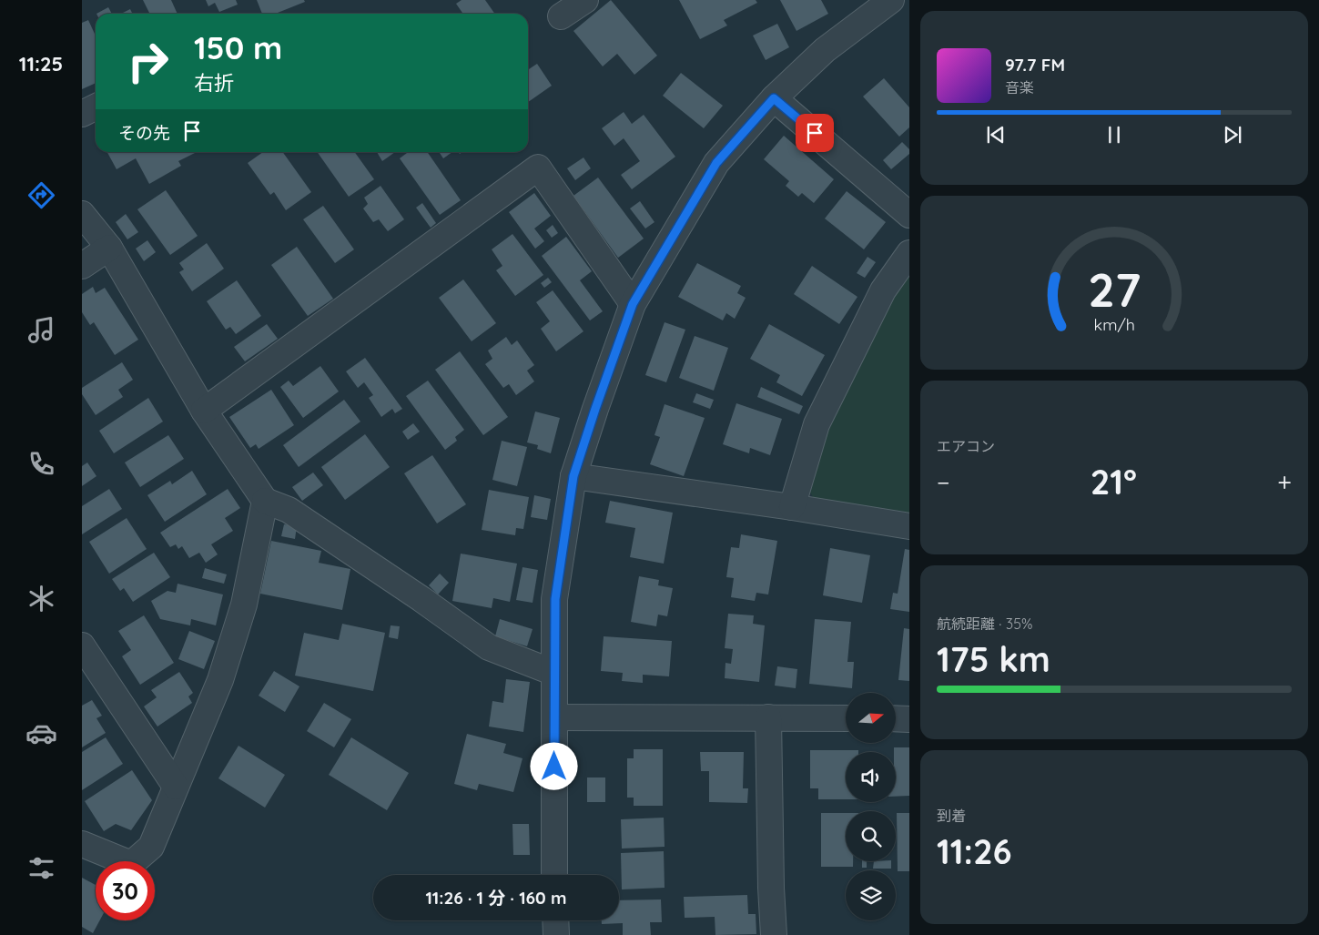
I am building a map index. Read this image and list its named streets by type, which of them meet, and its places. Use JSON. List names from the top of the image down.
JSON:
{
  "north": "right",
  "page": {
    "tabs": "11:25",
    "turn": ["150 m", "右折"],
    "song": ["97.7 FM", "音楽"],
    "then": "その先",
    "tile": [
      "エアコン",
      ["航続距離 · 35%", "175 km"],
      ["到着", "11:26"]
    ],
    "heat": ["−", "21°", "+"],
    "limit": "30",
    "trip": "11:26 · 1 分 · 160 m",
    "gauge": ["27", "km/h"]
  }
}
